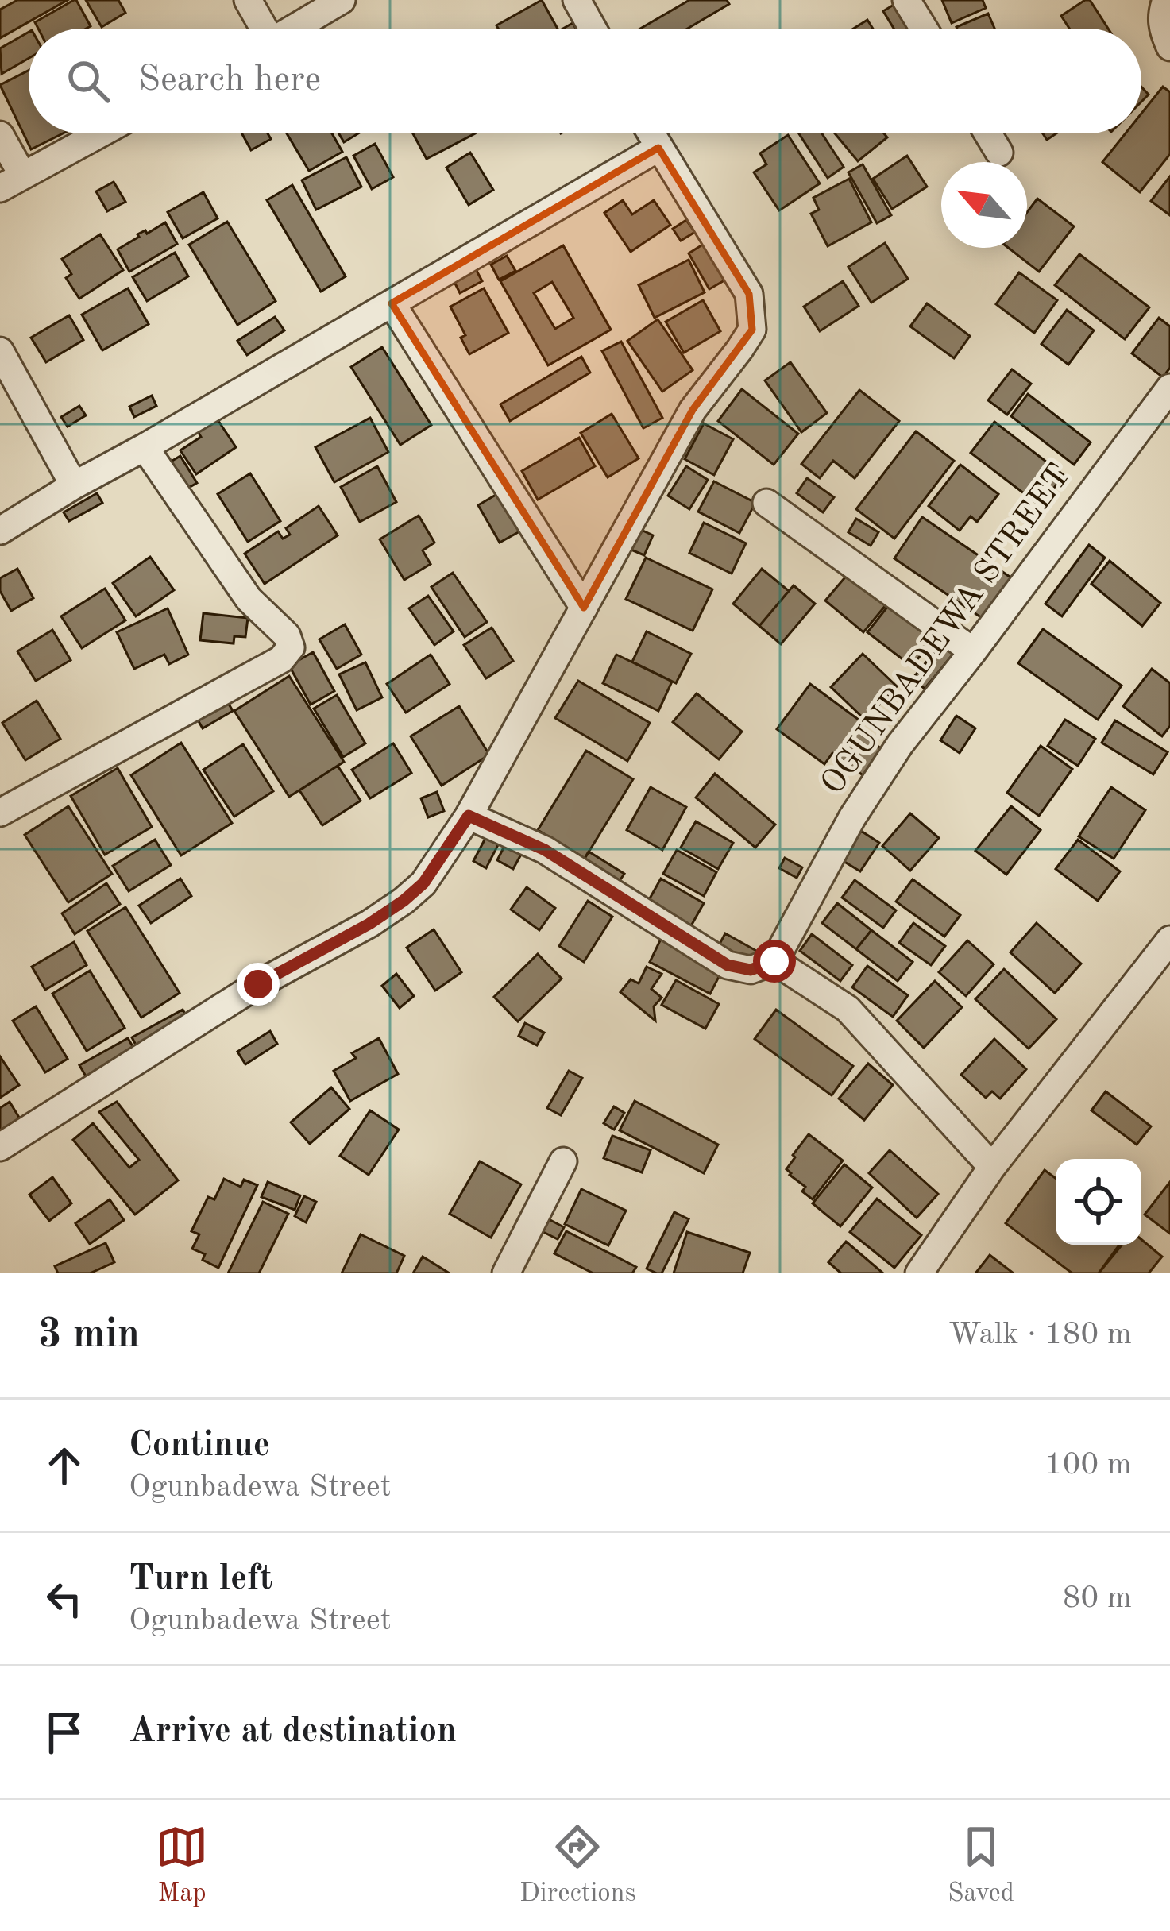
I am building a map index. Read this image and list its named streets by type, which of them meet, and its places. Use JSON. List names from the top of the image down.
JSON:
{
  "streets": {
    "street": ["OGUNBADEWA STREET"]
  },
  "north": "top left",
  "page": {
    "search": "Search here",
    "heading": ["3 min", "Walk · 180 m"],
    "list": [
      ["Continue", "Ogunbadewa Street", "100 m"],
      ["Turn left", "Ogunbadewa Street", "80 m"],
      "Arrive at destination"
    ],
    "nav": ["Map", "Directions", "Saved"]
  }
}
